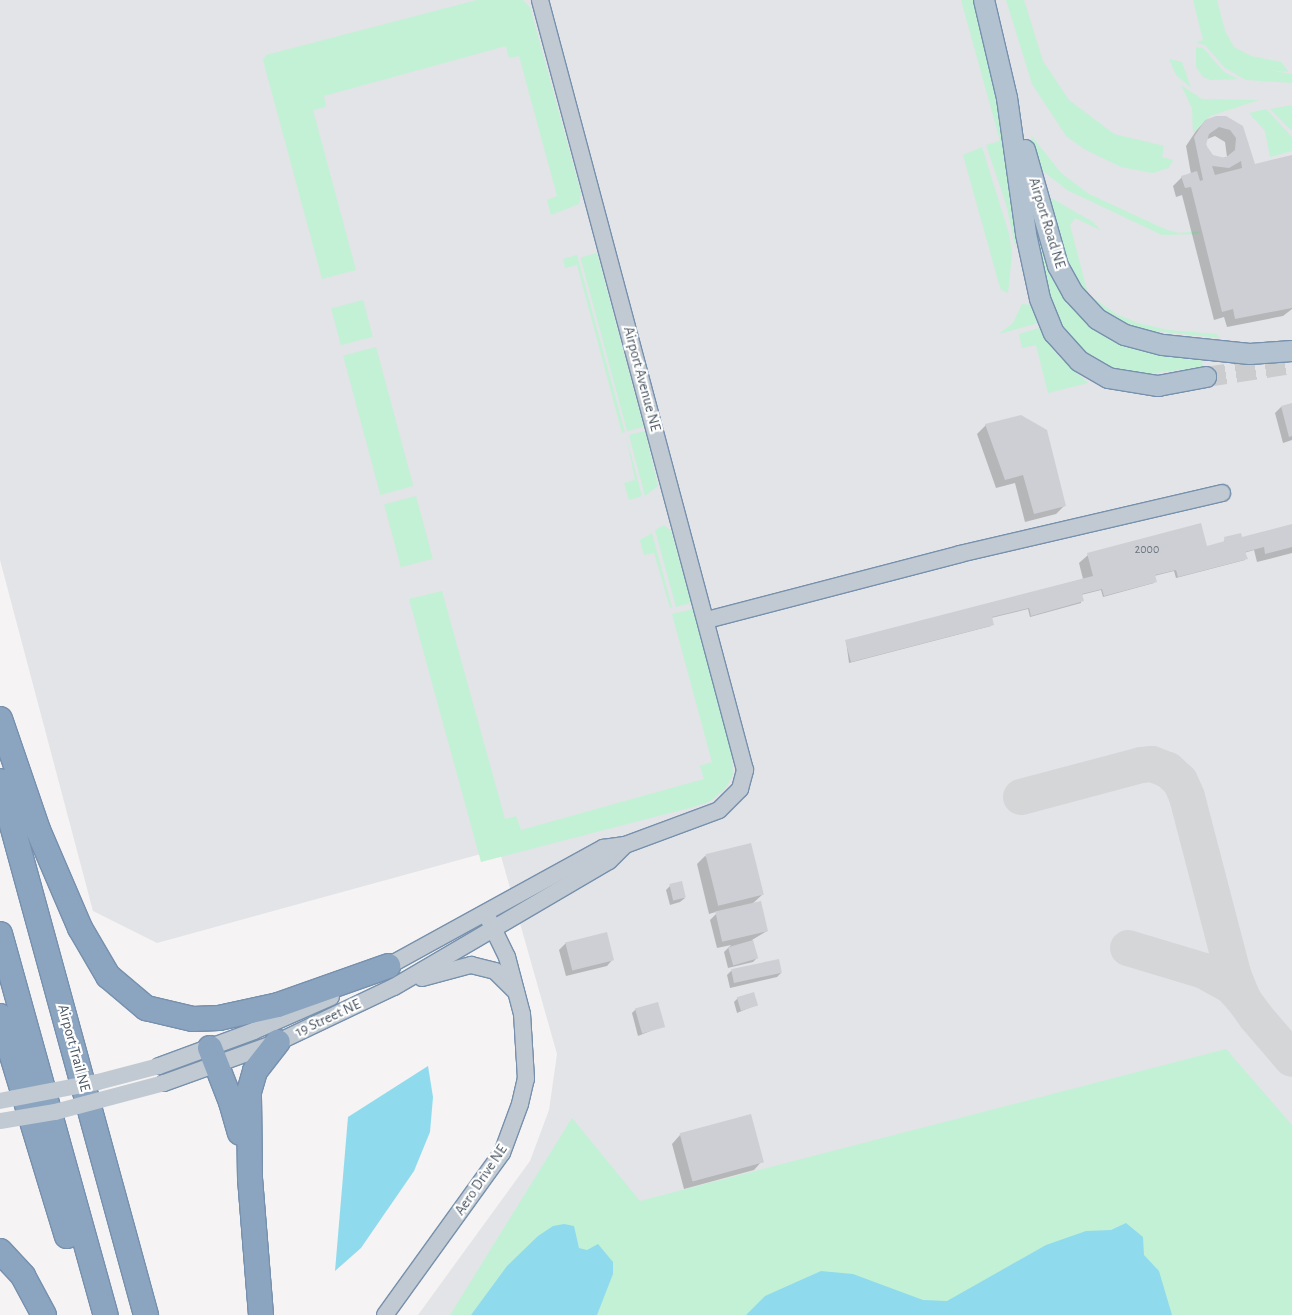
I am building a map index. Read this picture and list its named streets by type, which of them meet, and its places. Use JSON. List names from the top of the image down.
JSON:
{
  "streets": {
    "highway": ["Airport Trail NE"],
    "main road": ["Airport Road NE"],
    "street": ["Airport Avenue NE", "19 Street NE", "Aero Drive NE"]
  },
  "crossings": [
    ["Airport Avenue NE", "19 Street NE"],
    ["19 Street NE", "Aero Drive NE"]
  ],
  "house_numbers": ["2000"]
}
